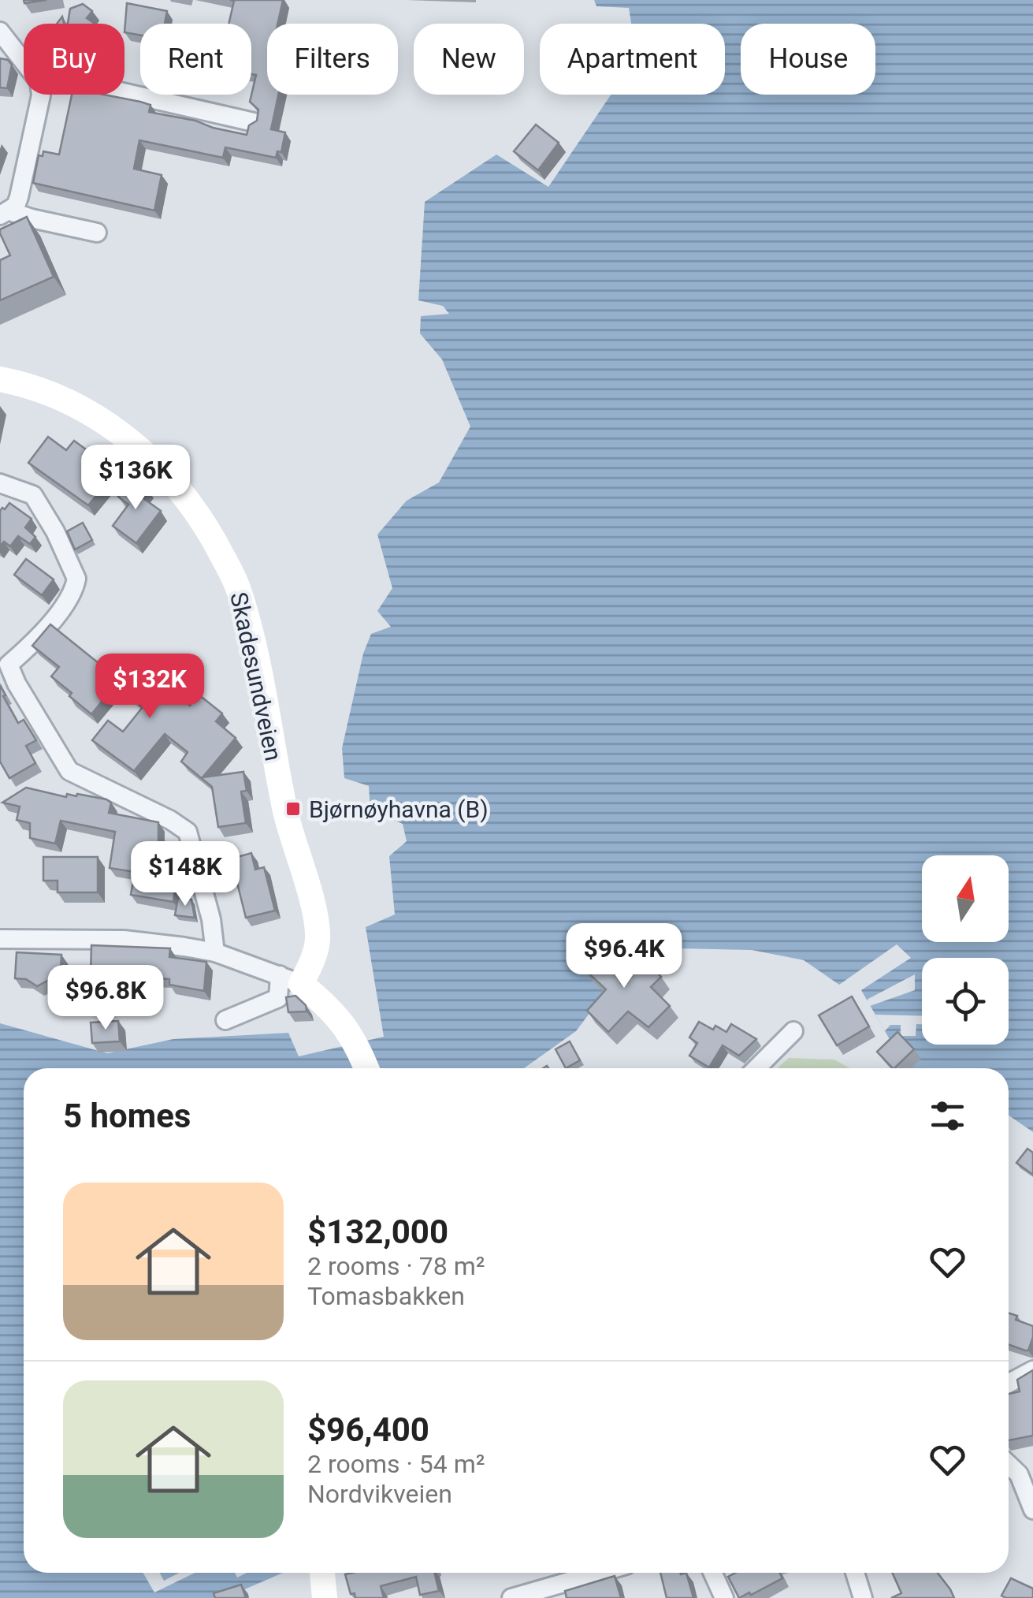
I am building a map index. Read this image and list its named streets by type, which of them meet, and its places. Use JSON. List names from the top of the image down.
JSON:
{
  "streets": {
    "street": ["Skadesundveien"]
  },
  "places": {
    "transit": ["Bjørnøyhavna (B)"]
  },
  "north": "top",
  "page": {
    "chip": [
      "Buy",
      "Rent",
      "Filters",
      "New",
      "Apartment",
      "House"
    ],
    "price": [
      "$136K",
      "$132K",
      "$148K",
      "$96.4K",
      "$96.8K"
    ],
    "heading": "5 homes",
    "list": [
      {
        "name": "$132,000",
        "note": "2 rooms · 78 m² · Tomasbakken"
      },
      {
        "name": "$96,400",
        "note": "2 rooms · 54 m² · Nordvikveien"
      }
    ]
  }
}
